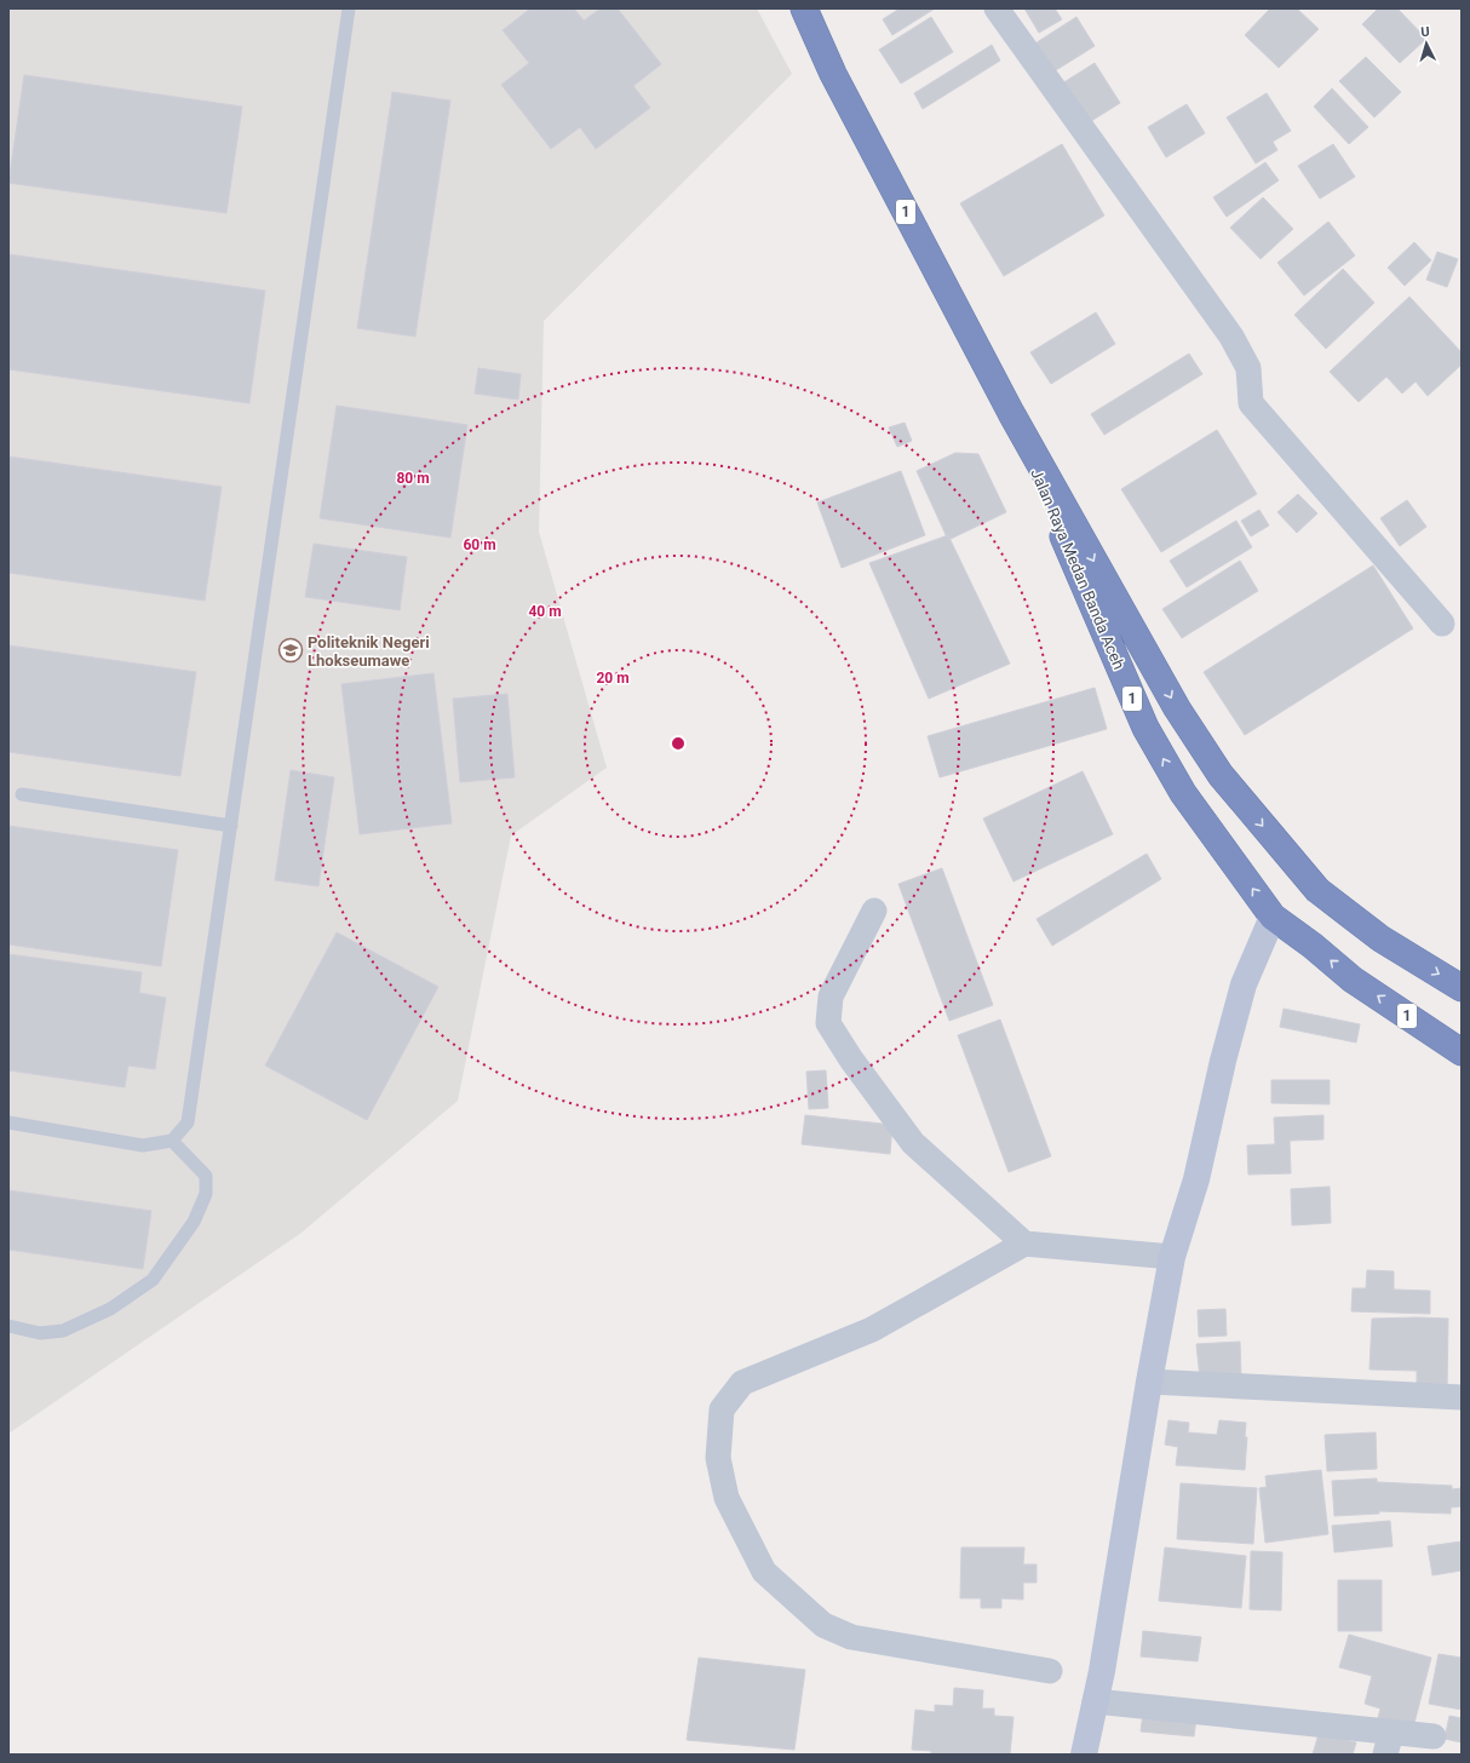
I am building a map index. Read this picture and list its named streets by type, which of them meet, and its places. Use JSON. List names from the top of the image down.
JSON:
{
  "streets": {
    "highway": ["1", "Jalan Raya Medan Banda Aceh"]
  },
  "places": {
    "school or university": ["Politeknik Negeri Lhokseumawe"]
  },
  "north": "top",
  "rings": [
    "80 m",
    "60 m",
    "40 m",
    "20 m"
  ]
}
